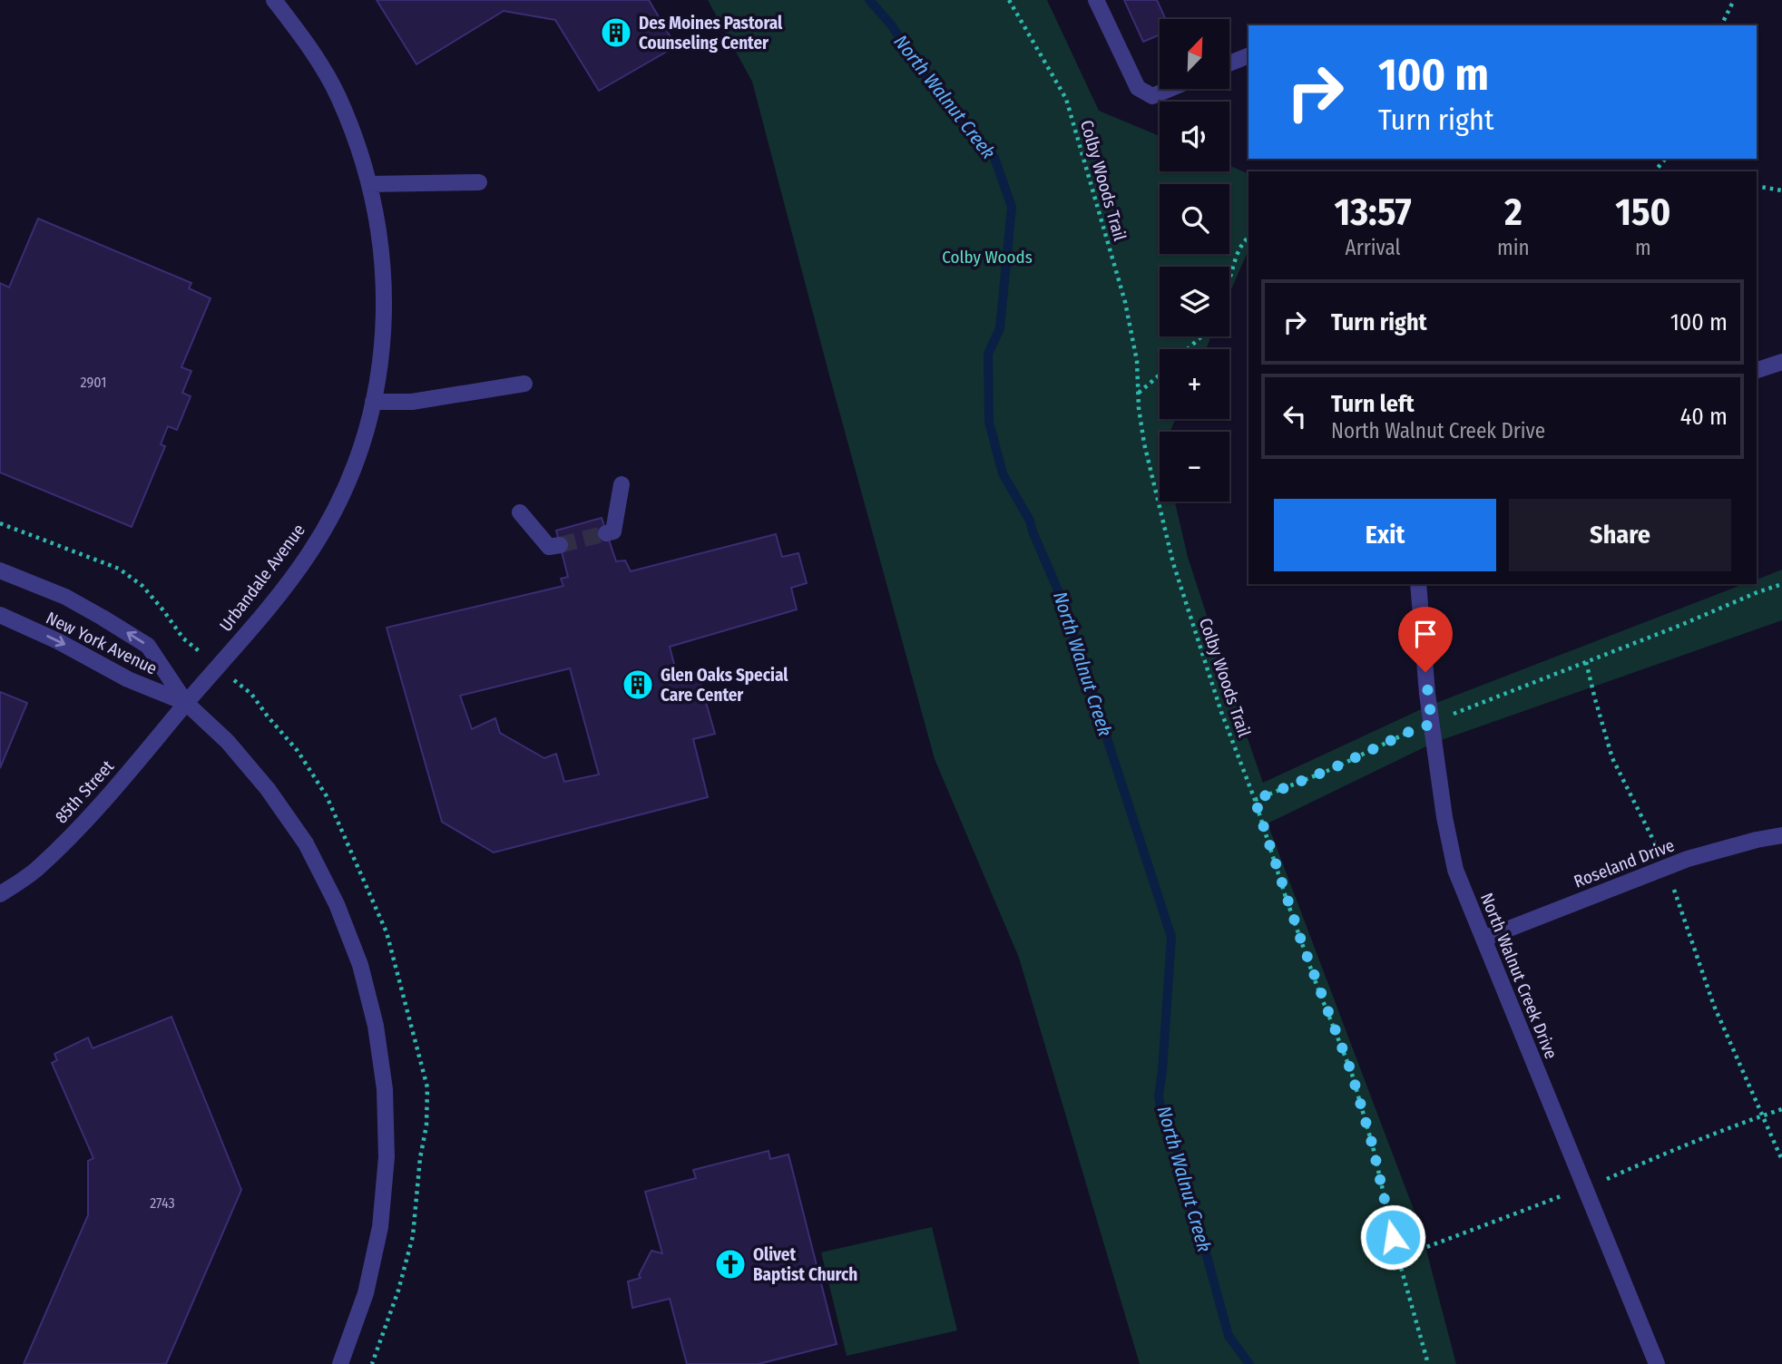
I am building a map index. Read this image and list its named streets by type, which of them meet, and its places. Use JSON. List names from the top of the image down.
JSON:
{
  "streets": {
    "street": [
      "Urbandale Avenue",
      "New York Avenue",
      "85th Street",
      "Roseland Drive",
      "North Walnut Creek Drive"
    ],
    "path": ["Colby Woods Trail"]
  },
  "crossings": [
    ["Urbandale Avenue", "New York Avenue"],
    ["Urbandale Avenue", "85th Street"],
    ["New York Avenue", "85th Street"],
    ["Roseland Drive", "North Walnut Creek Drive"]
  ],
  "water": ["North Walnut Creek"],
  "parks": ["Colby Woods"],
  "places": {
    "building": ["Des Moines Pastoral Counseling Center", "Glen Oaks Special Care Center"],
    "church": ["Olivet Baptist Church"]
  },
  "house_numbers": ["2901", "2743"],
  "north": "top right",
  "page": {
    "map_buttons": ["+", "−"],
    "turn": ["100 m", "Turn right"],
    "eta": [
      "13:57",
      "Arrival",
      "2",
      "min",
      "150",
      "m"
    ],
    "list": [
      {
        "name": "Turn right",
        "value": "100 m"
      },
      {
        "name": "Turn left",
        "note": "North Walnut Creek Drive",
        "value": "40 m"
      }
    ],
    "buttons": ["Exit", "Share"]
  }
}
